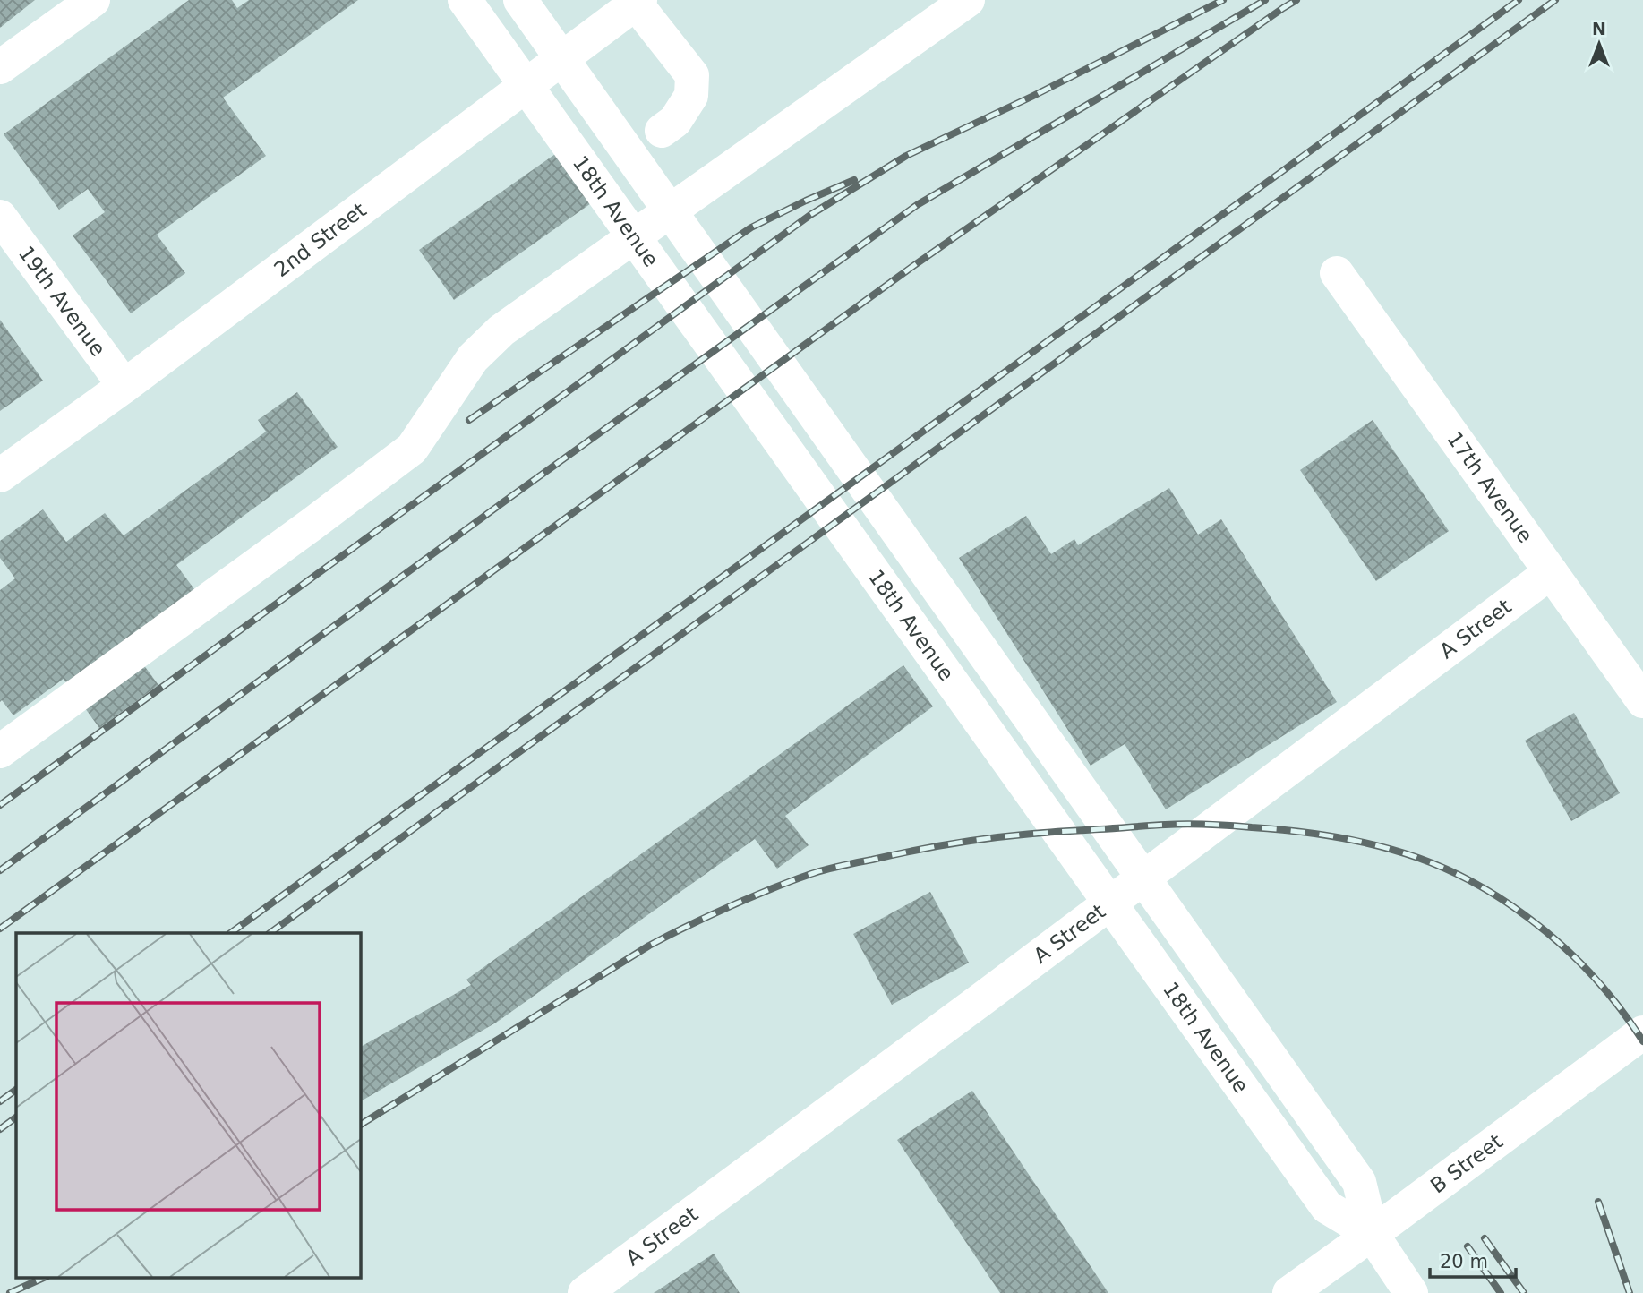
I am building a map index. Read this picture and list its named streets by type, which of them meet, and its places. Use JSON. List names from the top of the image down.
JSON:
{
  "streets": {
    "street": [
      "18th Avenue",
      "2nd Street",
      "19th Avenue",
      "17th Avenue",
      "A Street",
      "B Street"
    ]
  },
  "crossings": [
    ["18th Avenue", "B Street"],
    ["2nd Street", "19th Avenue"],
    ["17th Avenue", "A Street"]
  ],
  "scale_bar": "20 m",
  "north": "top"
}
